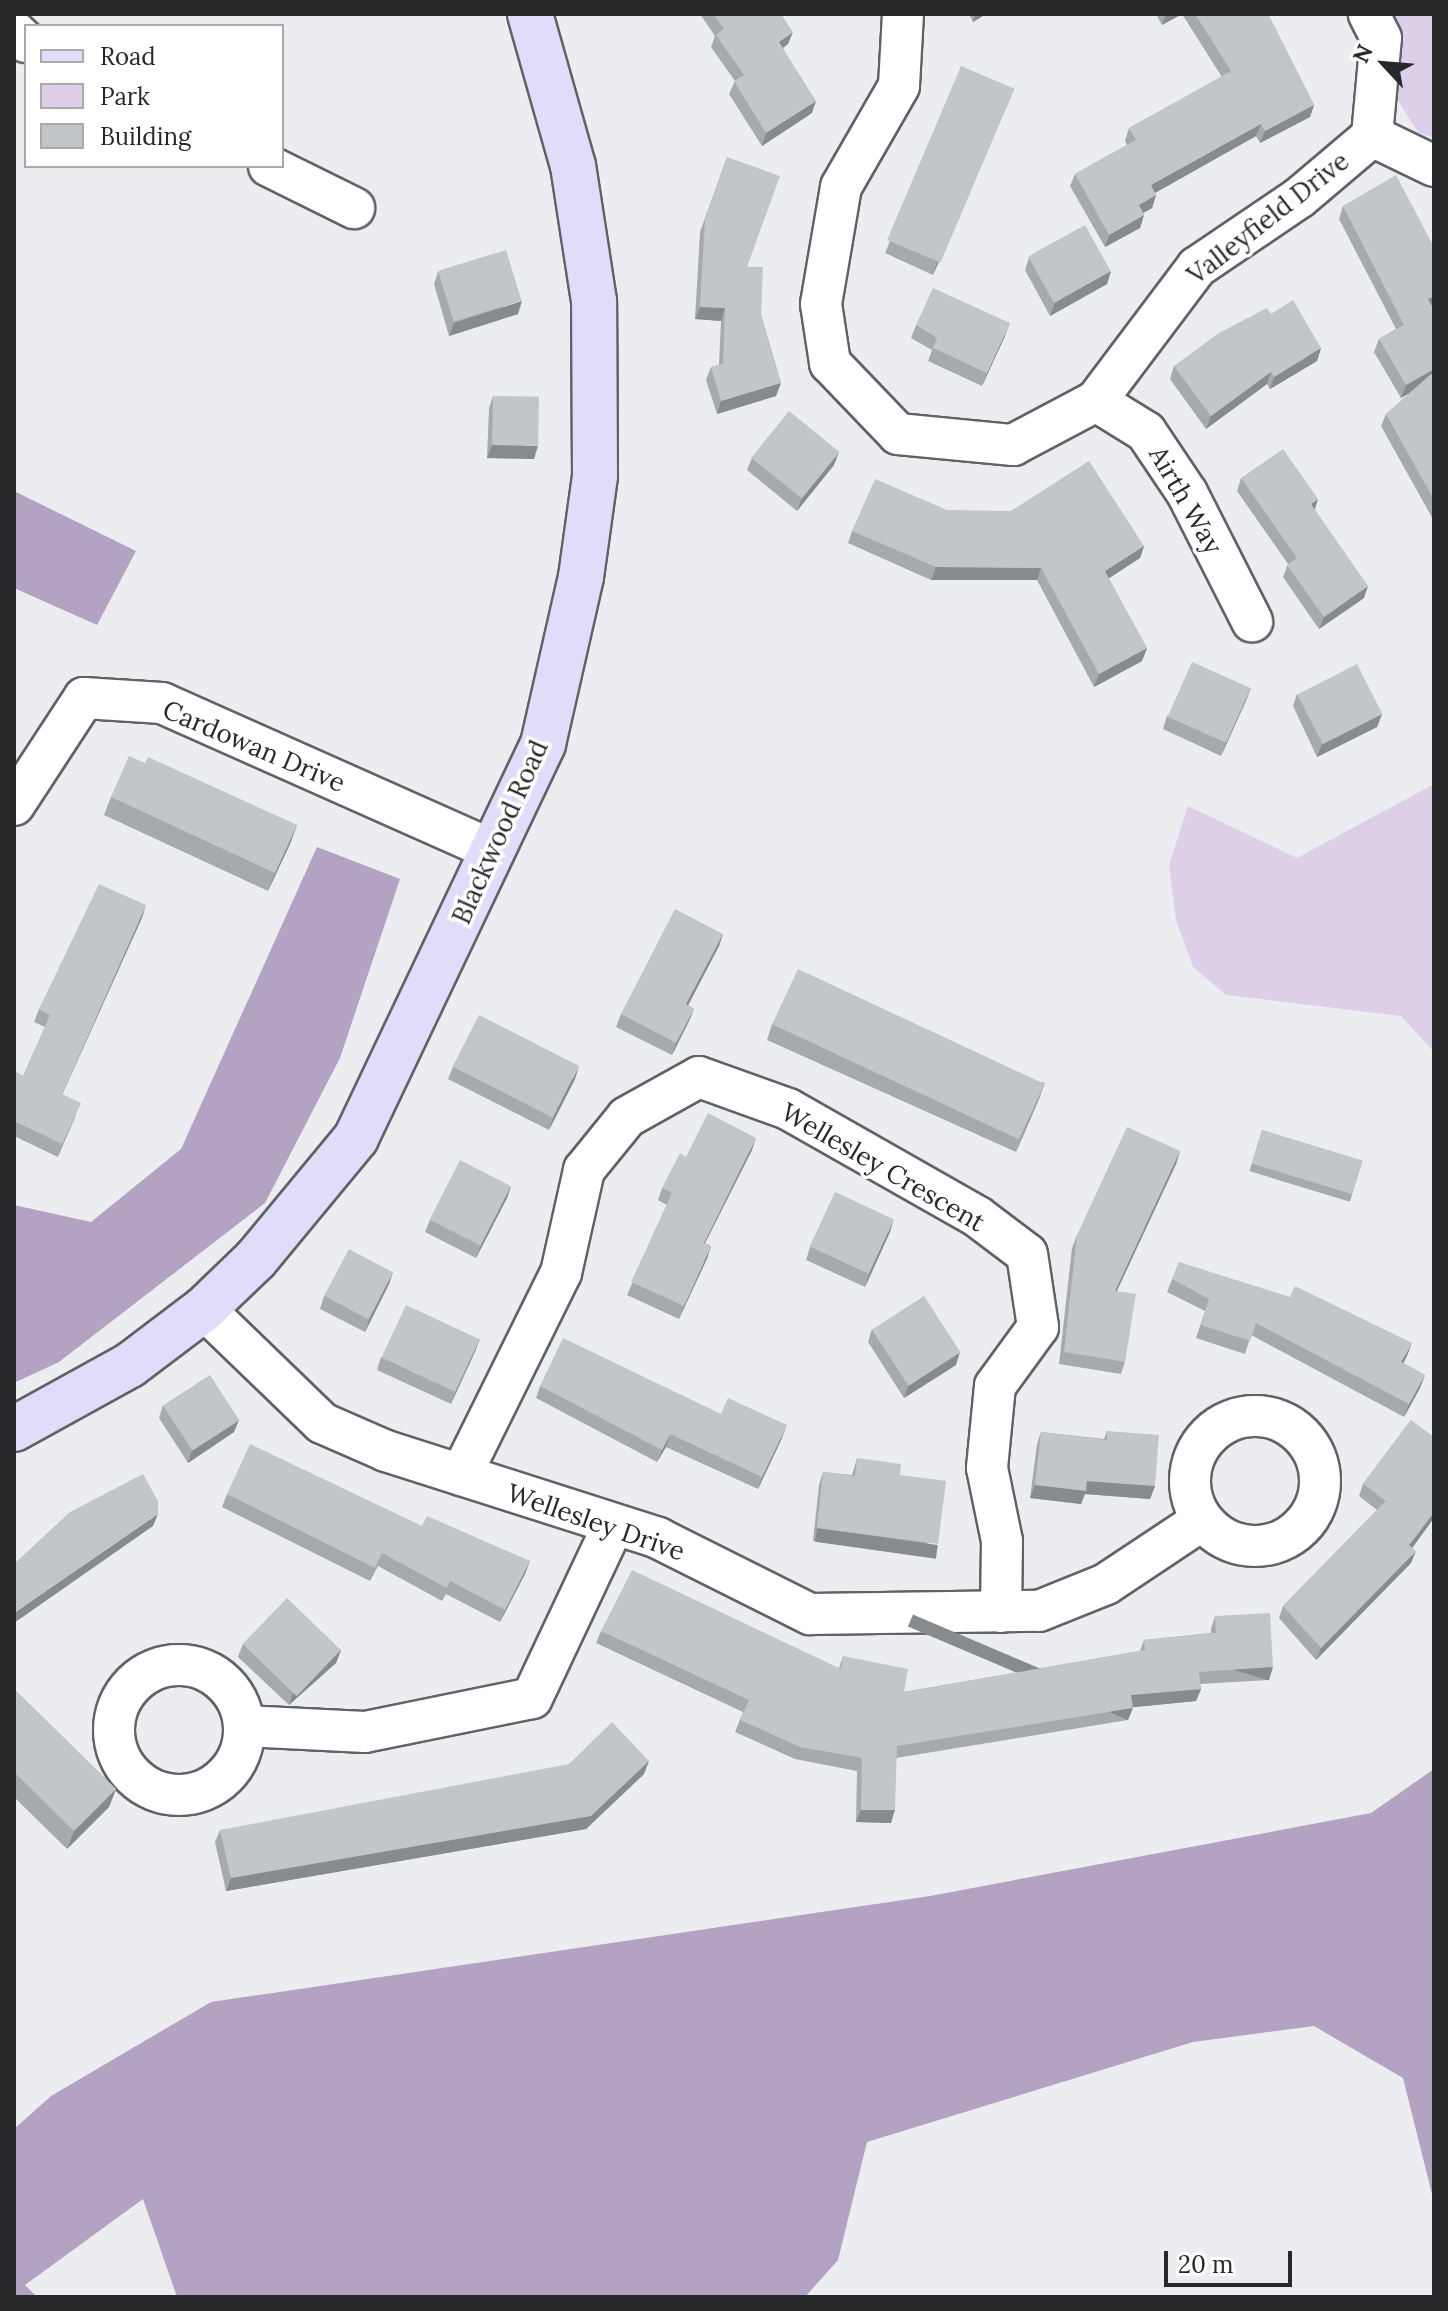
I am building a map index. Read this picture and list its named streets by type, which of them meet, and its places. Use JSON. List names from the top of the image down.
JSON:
{
  "streets": {
    "street": [
      "Valleyfield Drive",
      "Airth Way",
      "Cardowan Drive",
      "Blackwood Road",
      "Wellesley Crescent",
      "Wellesley Drive"
    ]
  },
  "crossings": [
    ["Valleyfield Drive", "Airth Way"],
    ["Cardowan Drive", "Blackwood Road"],
    ["Blackwood Road", "Wellesley Drive"],
    ["Wellesley Crescent", "Wellesley Drive"]
  ],
  "legend": ["Road", "Park", "Building"],
  "scale_bar": "20 m",
  "north": "top left"
}
